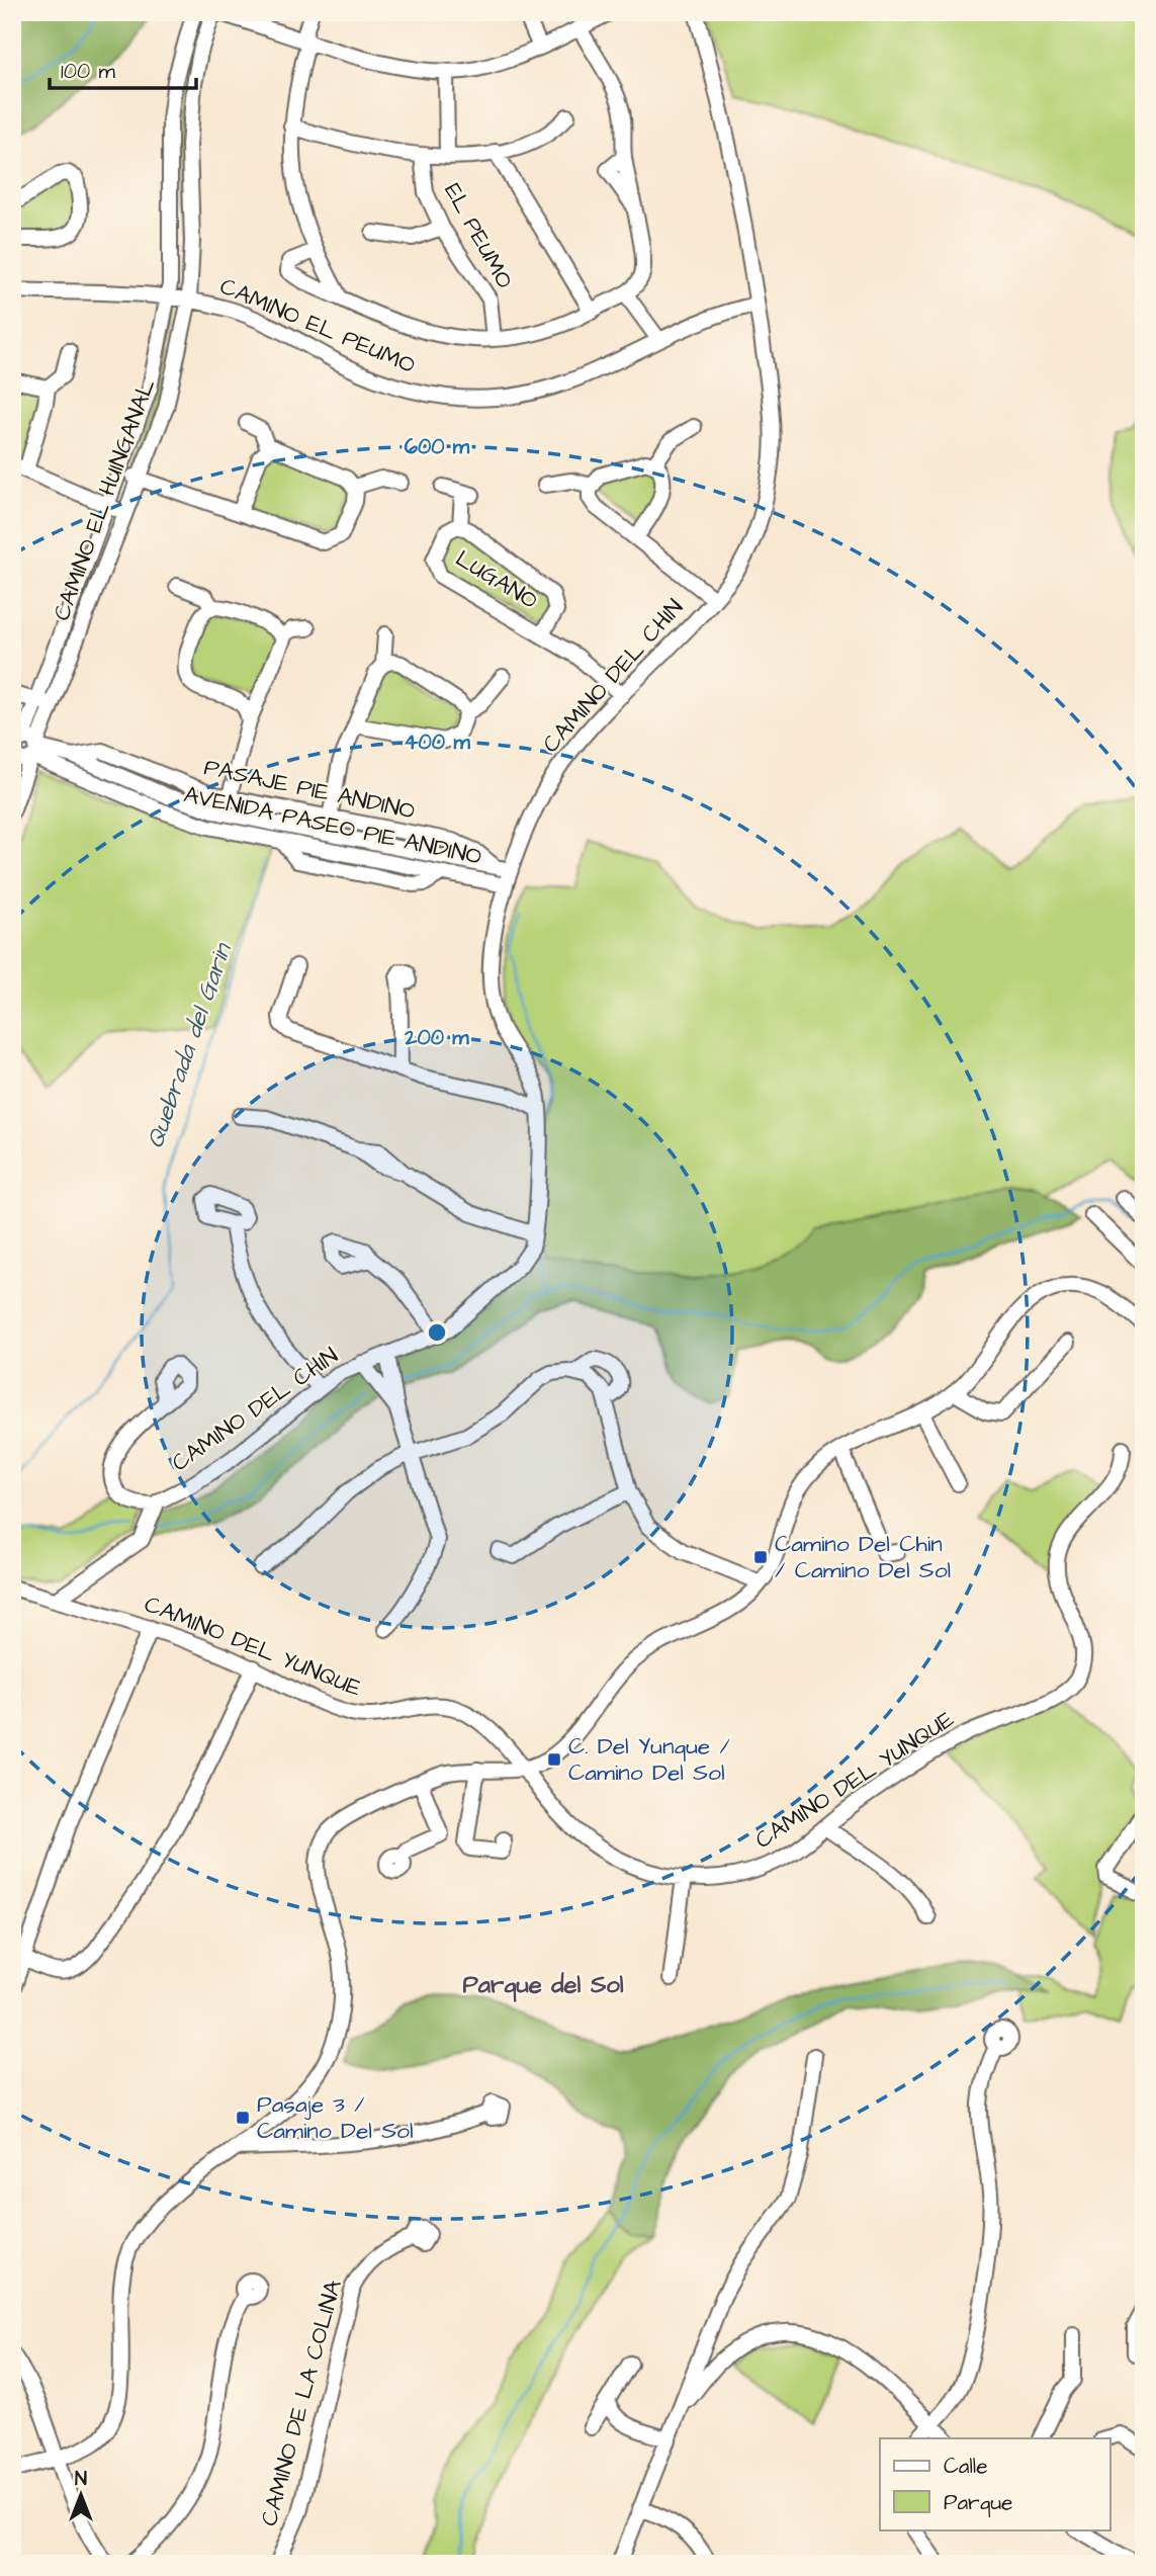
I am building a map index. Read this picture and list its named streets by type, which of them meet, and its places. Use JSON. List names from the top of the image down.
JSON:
{
  "streets": {
    "street": [
      "EL PEUMO",
      "CAMINO EL PEUMO",
      "CAMINO EL HUINGANAL",
      "LUGANO",
      "CAMINO DEL CHIN",
      "PASAJE PIE ANDINO",
      "AVENIDA PASEO PIE ANDINO",
      "CAMINO DEL YUNQUE",
      "CAMINO DE LA COLINA"
    ]
  },
  "crossings": [
    ["CAMINO EL PEUMO", "CAMINO EL HUINGANAL"],
    ["CAMINO EL PEUMO", "CAMINO DEL CHIN"],
    ["CAMINO EL HUINGANAL", "AVENIDA PASEO PIE ANDINO"],
    ["LUGANO", "CAMINO DEL CHIN"],
    ["CAMINO DEL CHIN", "AVENIDA PASEO PIE ANDINO"],
    ["PASAJE PIE ANDINO", "AVENIDA PASEO PIE ANDINO"]
  ],
  "districts": ["Parque del Sol"],
  "water": ["Quebrada del Garin"],
  "places": {
    "transit": ["Camino Del Chin / Camino Del Sol", "C. Del Yunque / Camino Del Sol", "Pasaje 3 / Camino Del Sol"]
  },
  "legend": ["Calle", "Parque"],
  "scale_bar": "100 m",
  "north": "top",
  "rings": ["600 m", "400 m", "200 m"]
}
